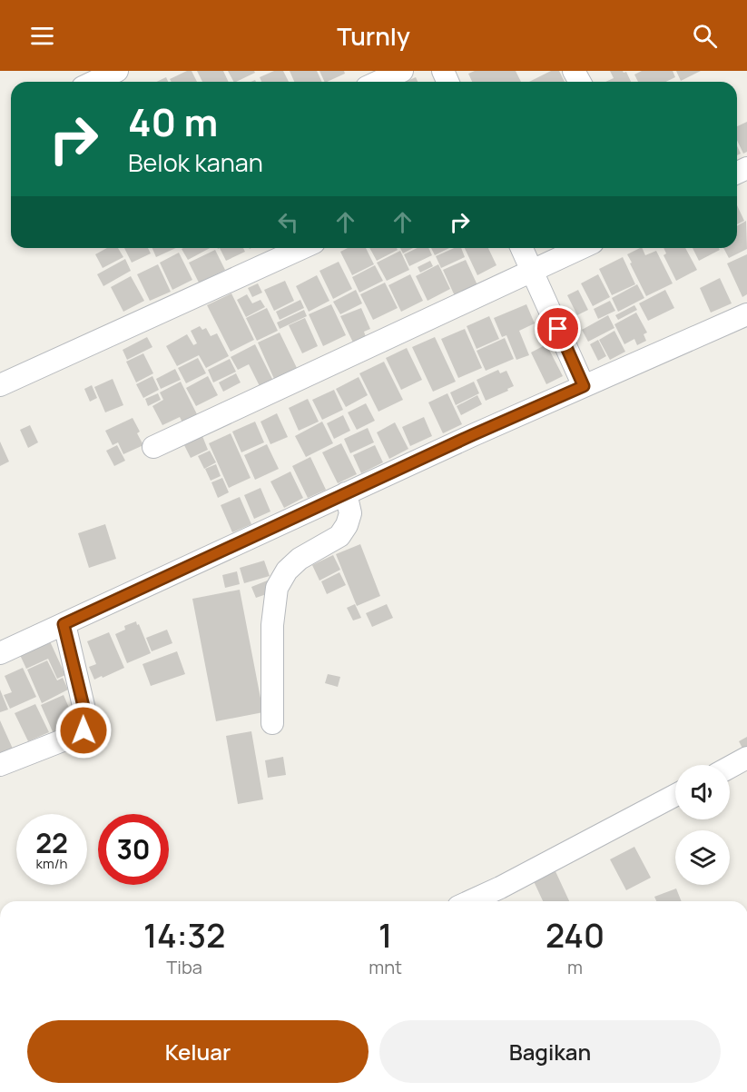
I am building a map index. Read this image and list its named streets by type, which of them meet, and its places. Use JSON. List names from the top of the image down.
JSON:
{
  "page": {
    "header": "Turnly",
    "turn": ["40 m", "Belok kanan"],
    "speed": "22 km/h",
    "limit": "30",
    "eta": [
      "14:32",
      "Tiba",
      "1",
      "mnt",
      "240",
      "m"
    ],
    "buttons": ["Keluar", "Bagikan"]
  }
}
